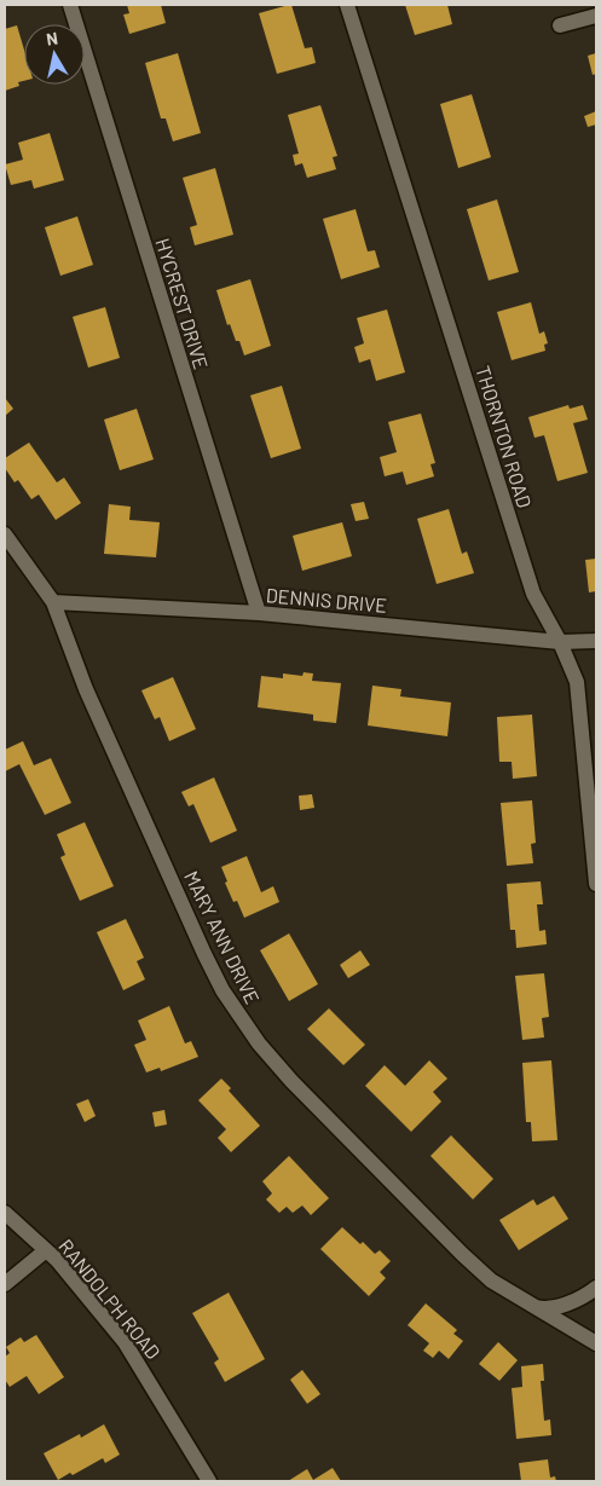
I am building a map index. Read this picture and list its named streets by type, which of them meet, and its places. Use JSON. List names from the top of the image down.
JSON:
{
  "streets": {
    "street": [
      "HYCREST DRIVE",
      "THORNTON ROAD",
      "DENNIS DRIVE",
      "MARY ANN DRIVE",
      "RANDOLPH ROAD"
    ]
  },
  "crossings": [
    ["HYCREST DRIVE", "DENNIS DRIVE"],
    ["THORNTON ROAD", "DENNIS DRIVE"],
    ["DENNIS DRIVE", "MARY ANN DRIVE"]
  ],
  "north": "top"
}
